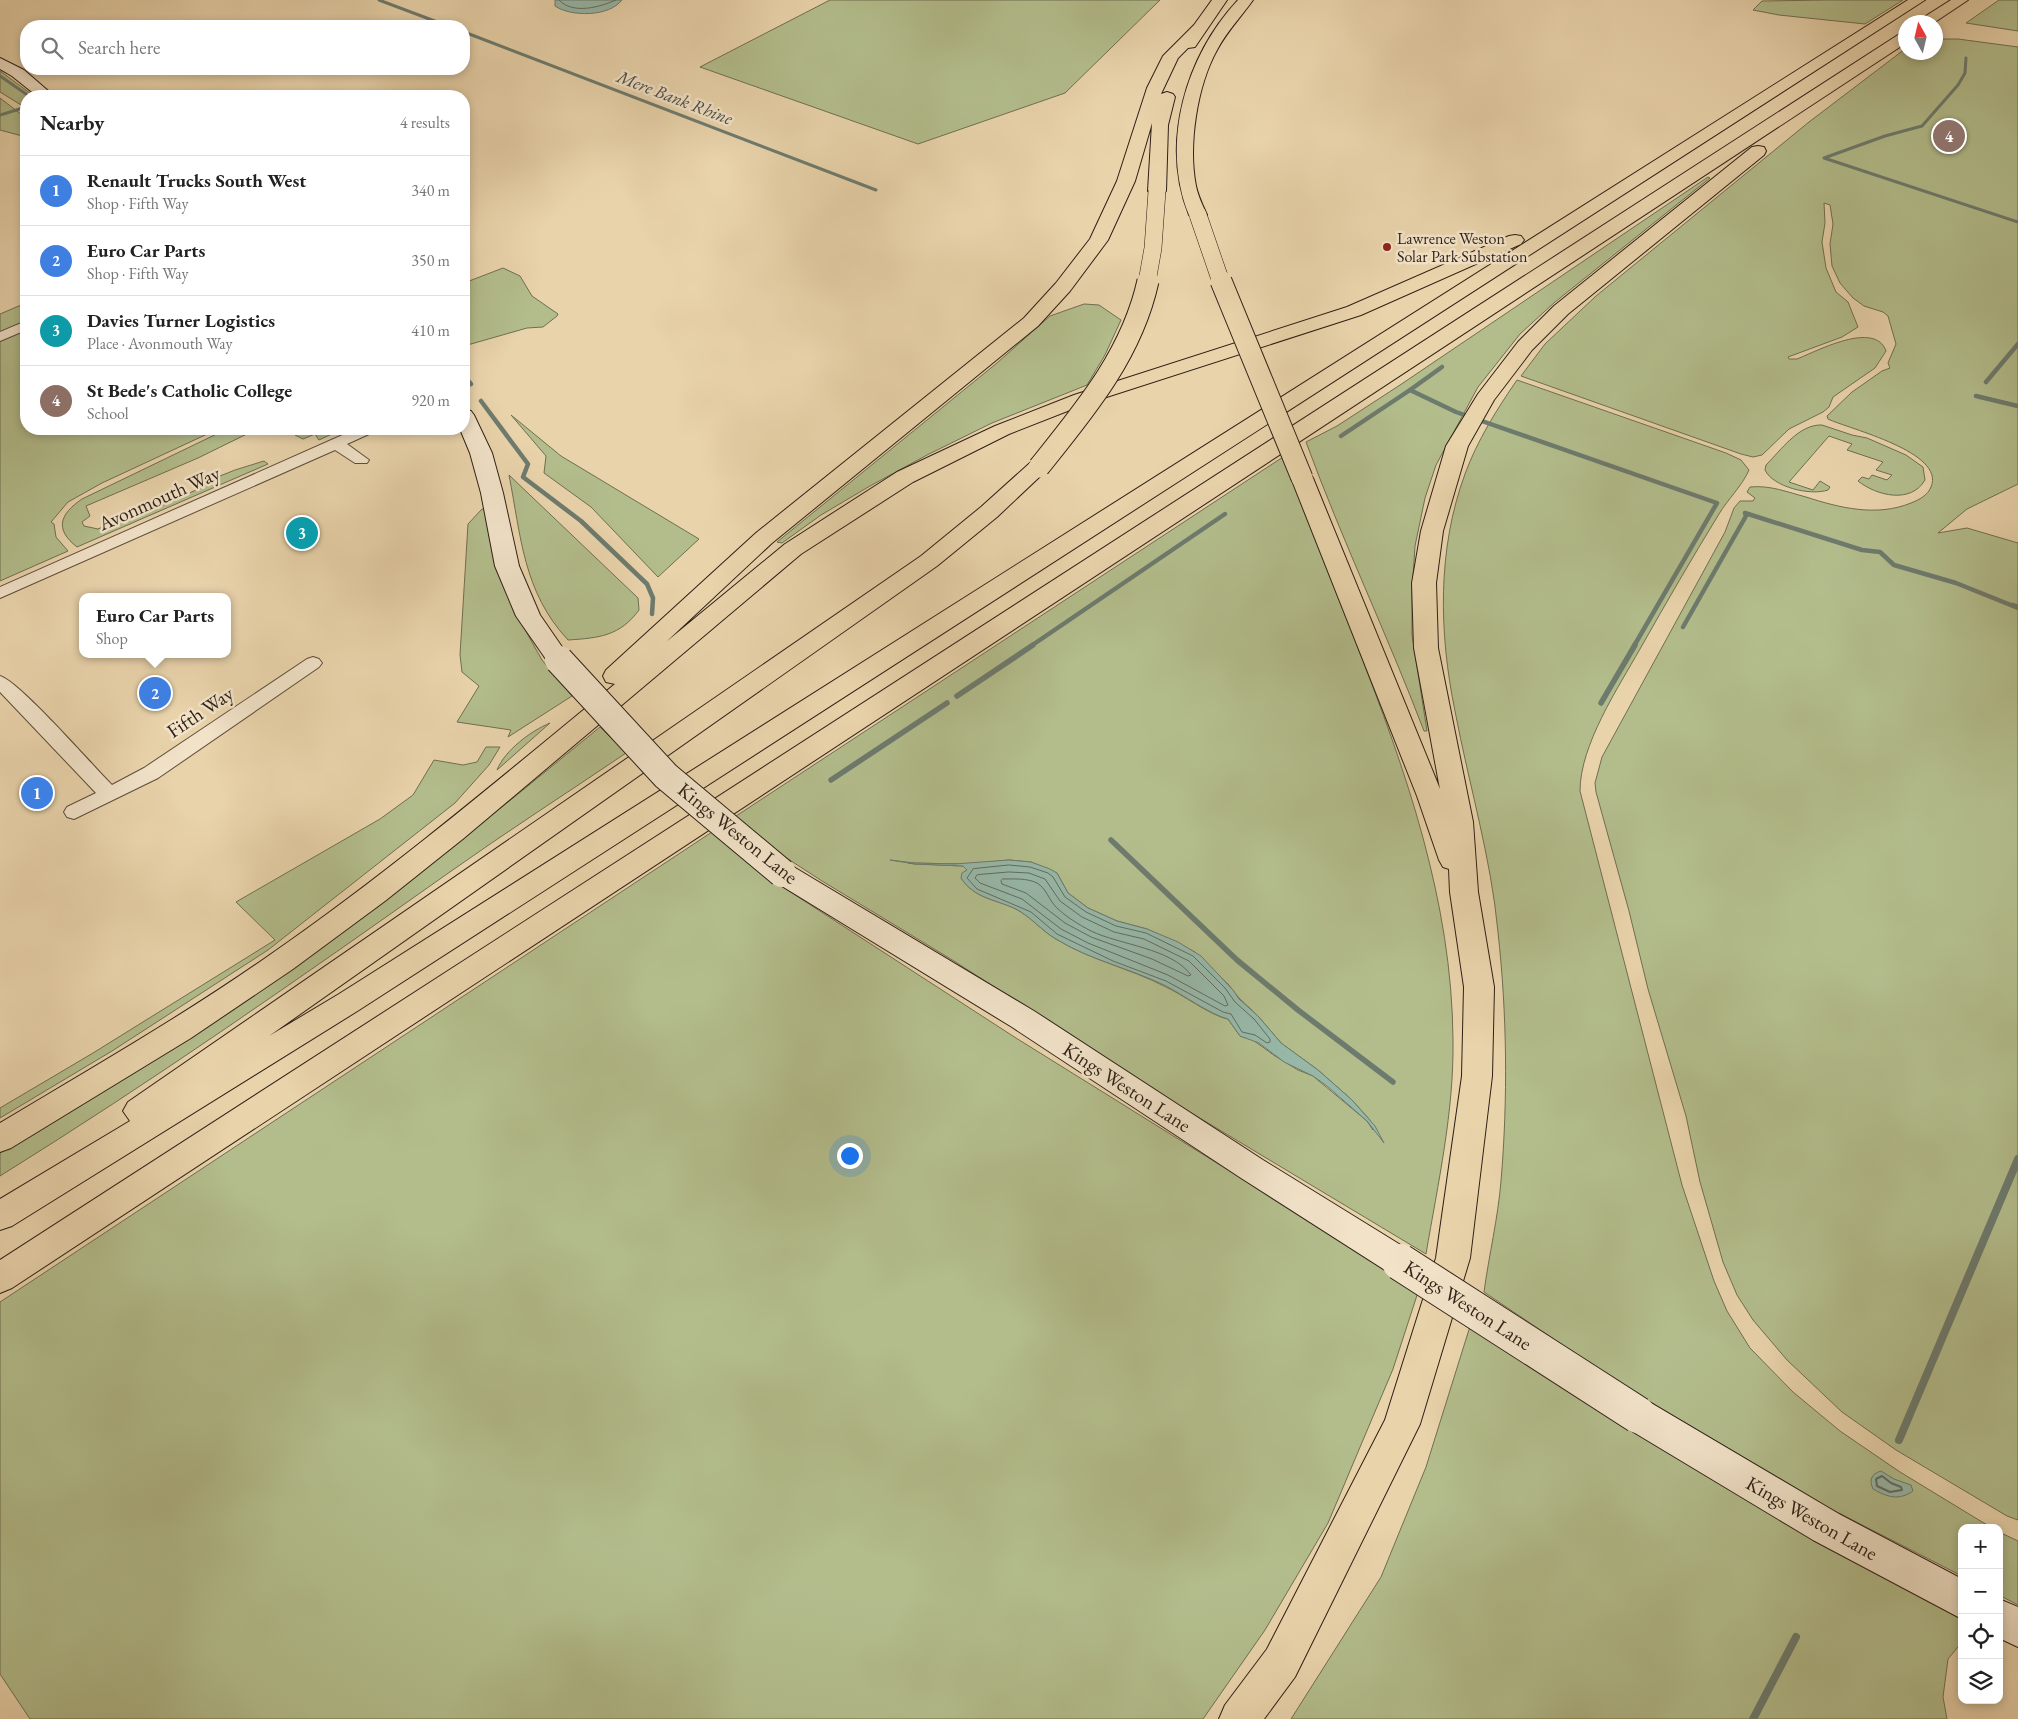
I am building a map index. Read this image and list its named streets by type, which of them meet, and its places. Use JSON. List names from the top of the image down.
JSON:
{
  "streets": {
    "street": ["Avonmouth Way", "Fifth Way", "Kings Weston Lane"]
  },
  "water": ["Mere Bank Rhine"],
  "places": ["Lawrence Weston Solar Park Substation"],
  "north": "top",
  "page": {
    "search": "Search here",
    "heading": ["Nearby", "4 results"],
    "pins": [
      "4",
      "3",
      "2",
      "1"
    ],
    "list": [
      {
        "mark": "1",
        "name": "Renault Trucks South West",
        "note": "Shop · Fifth Way",
        "value": "340 m"
      },
      {
        "mark": "2",
        "name": "Euro Car Parts",
        "note": "Shop · Fifth Way",
        "value": "350 m"
      },
      {
        "mark": "3",
        "name": "Davies Turner Logistics",
        "note": "Place · Avonmouth Way",
        "value": "410 m"
      },
      {
        "mark": "4",
        "name": "St Bede's Catholic College",
        "note": "School",
        "value": "920 m"
      }
    ],
    "popup": ["Euro Car Parts", "Shop"],
    "map_buttons": ["+", "−"]
  }
}
